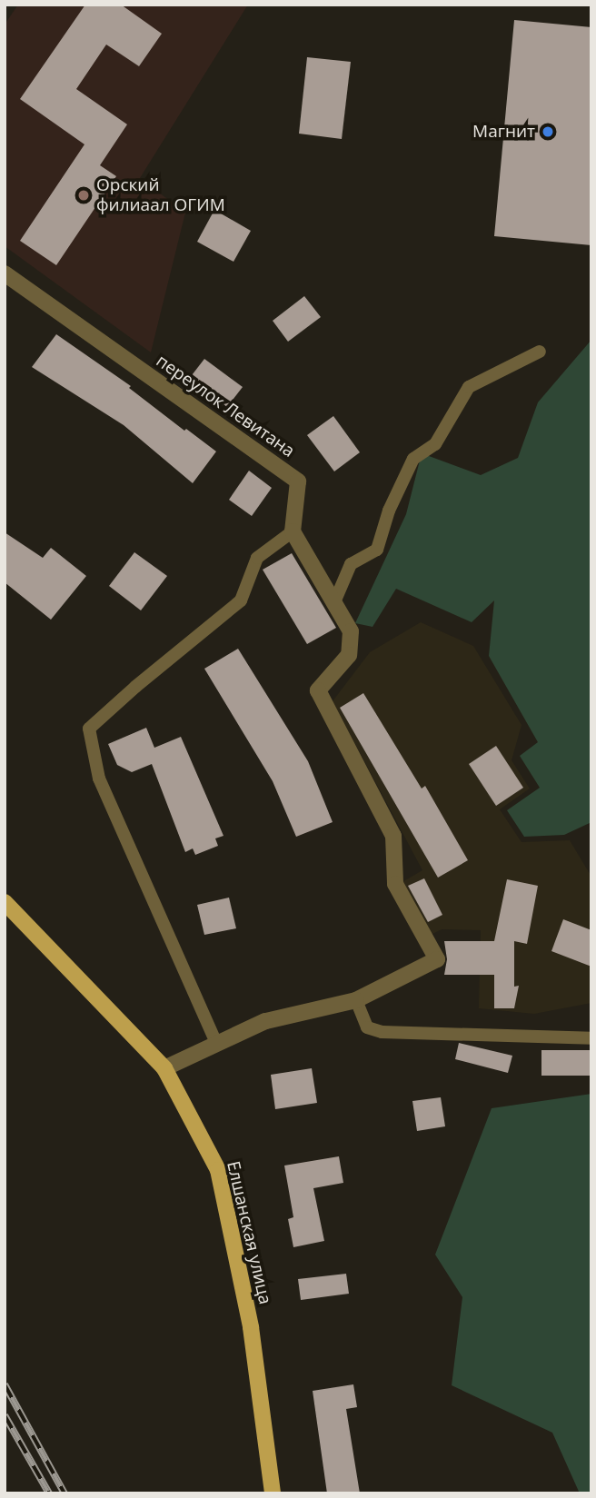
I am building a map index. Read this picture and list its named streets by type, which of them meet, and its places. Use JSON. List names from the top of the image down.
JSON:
{
  "streets": {
    "main road": ["Елшанская улица"],
    "street": ["переулок Левитана"]
  },
  "places": ["Магнит", "Орский филиаал ОГИМ"]
}
